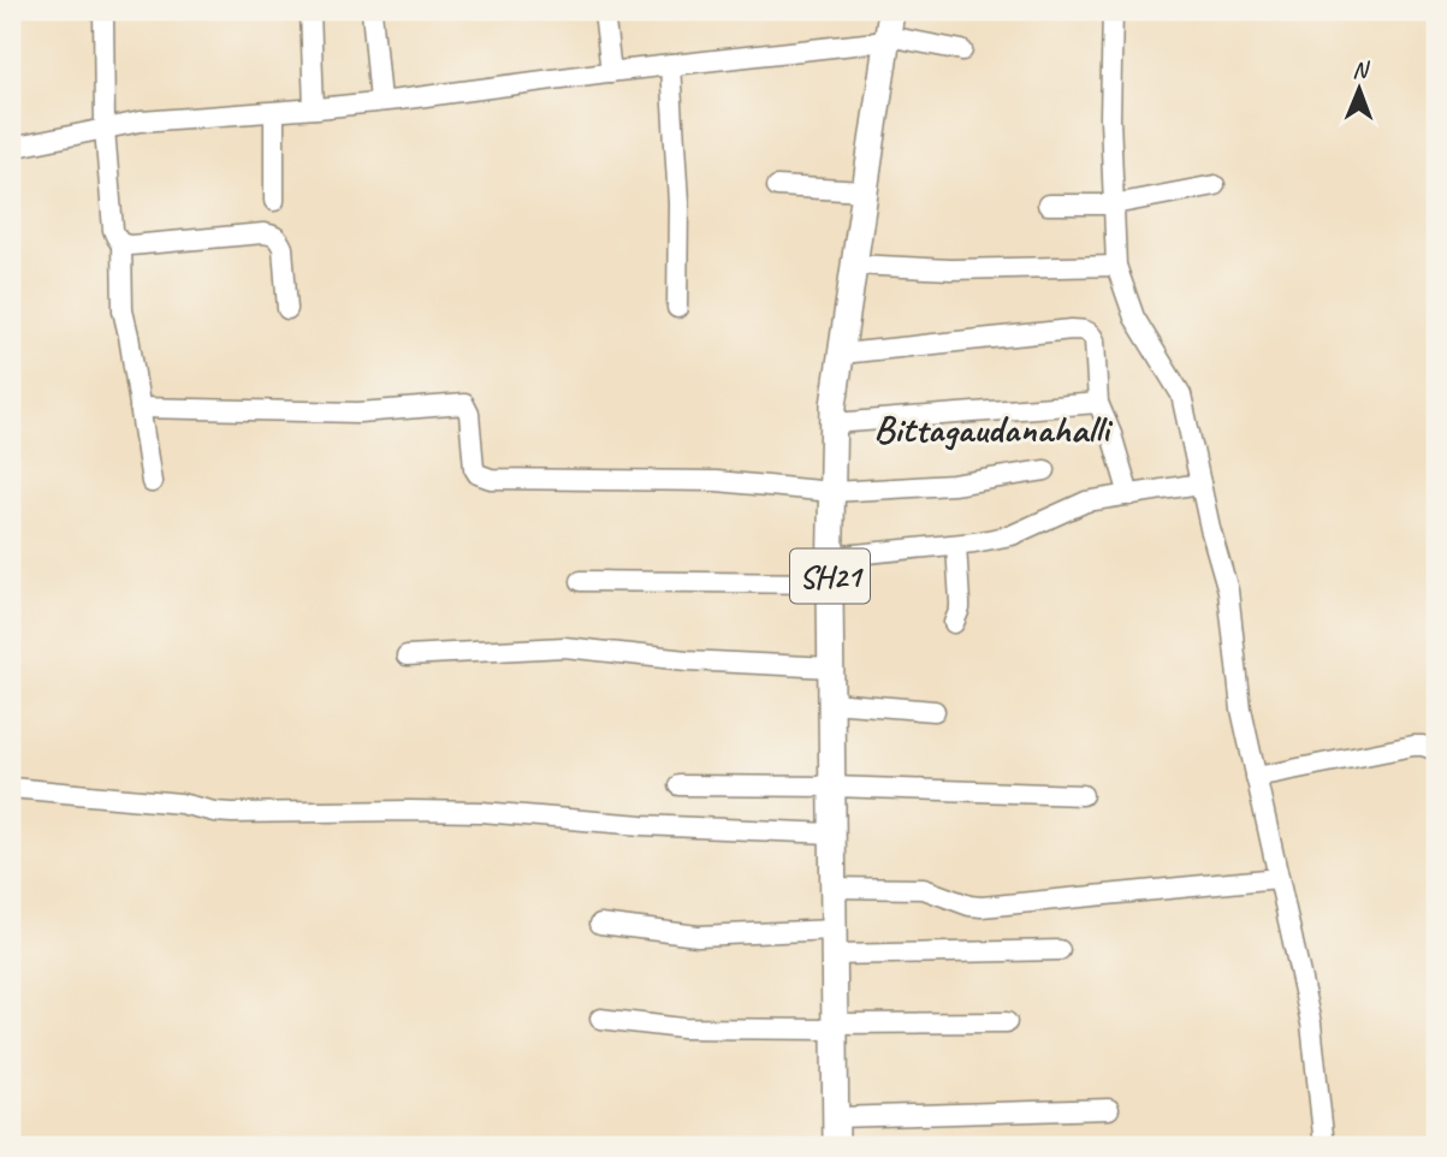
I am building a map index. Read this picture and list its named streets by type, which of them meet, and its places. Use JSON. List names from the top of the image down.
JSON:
{
  "streets": {
    "main road": ["SH21"]
  },
  "districts": ["Bittagaudanahalli"],
  "north": "top"
}
